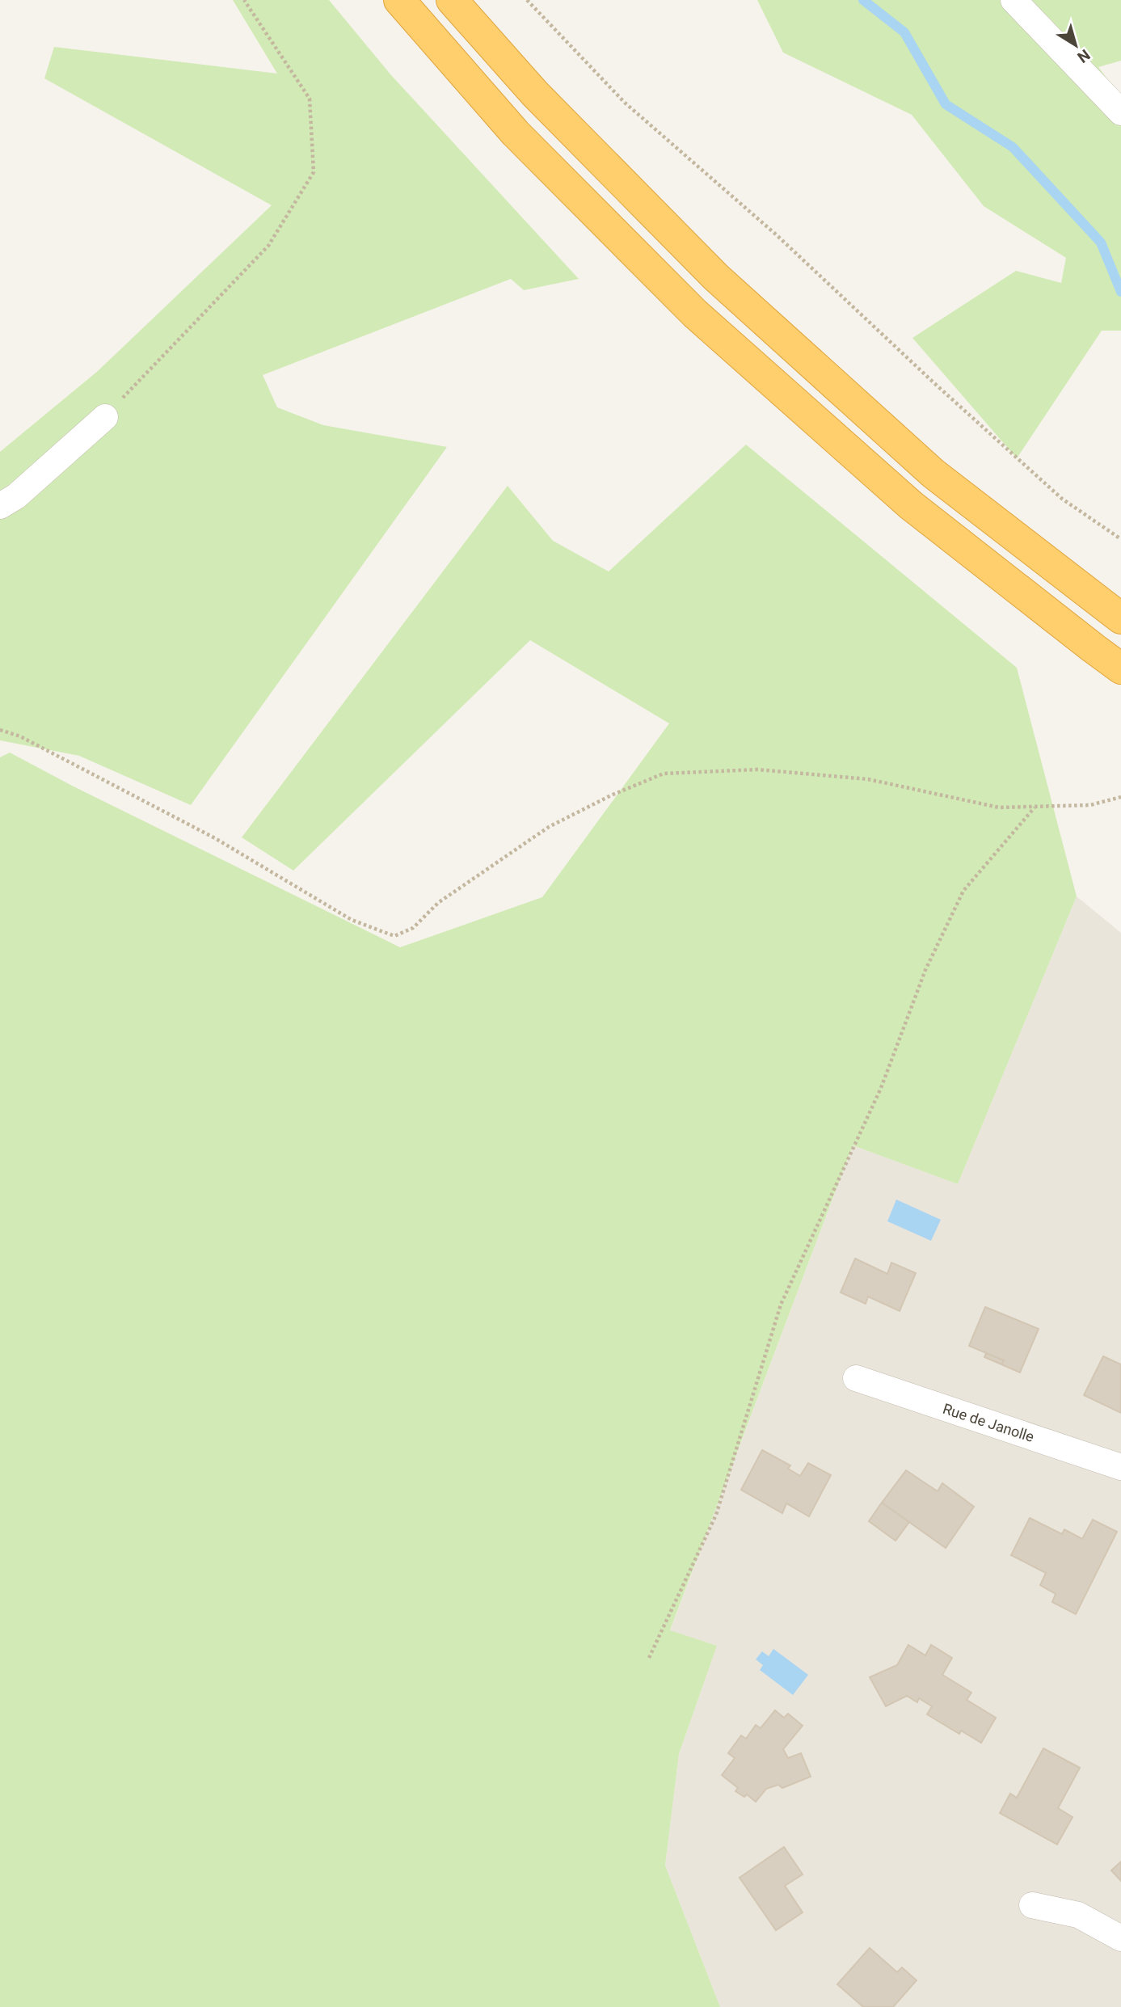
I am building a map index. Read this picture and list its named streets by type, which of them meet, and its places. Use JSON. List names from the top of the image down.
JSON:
{
  "streets": {
    "street": ["Rue de Janolle"]
  },
  "north": "bottom right"
}
